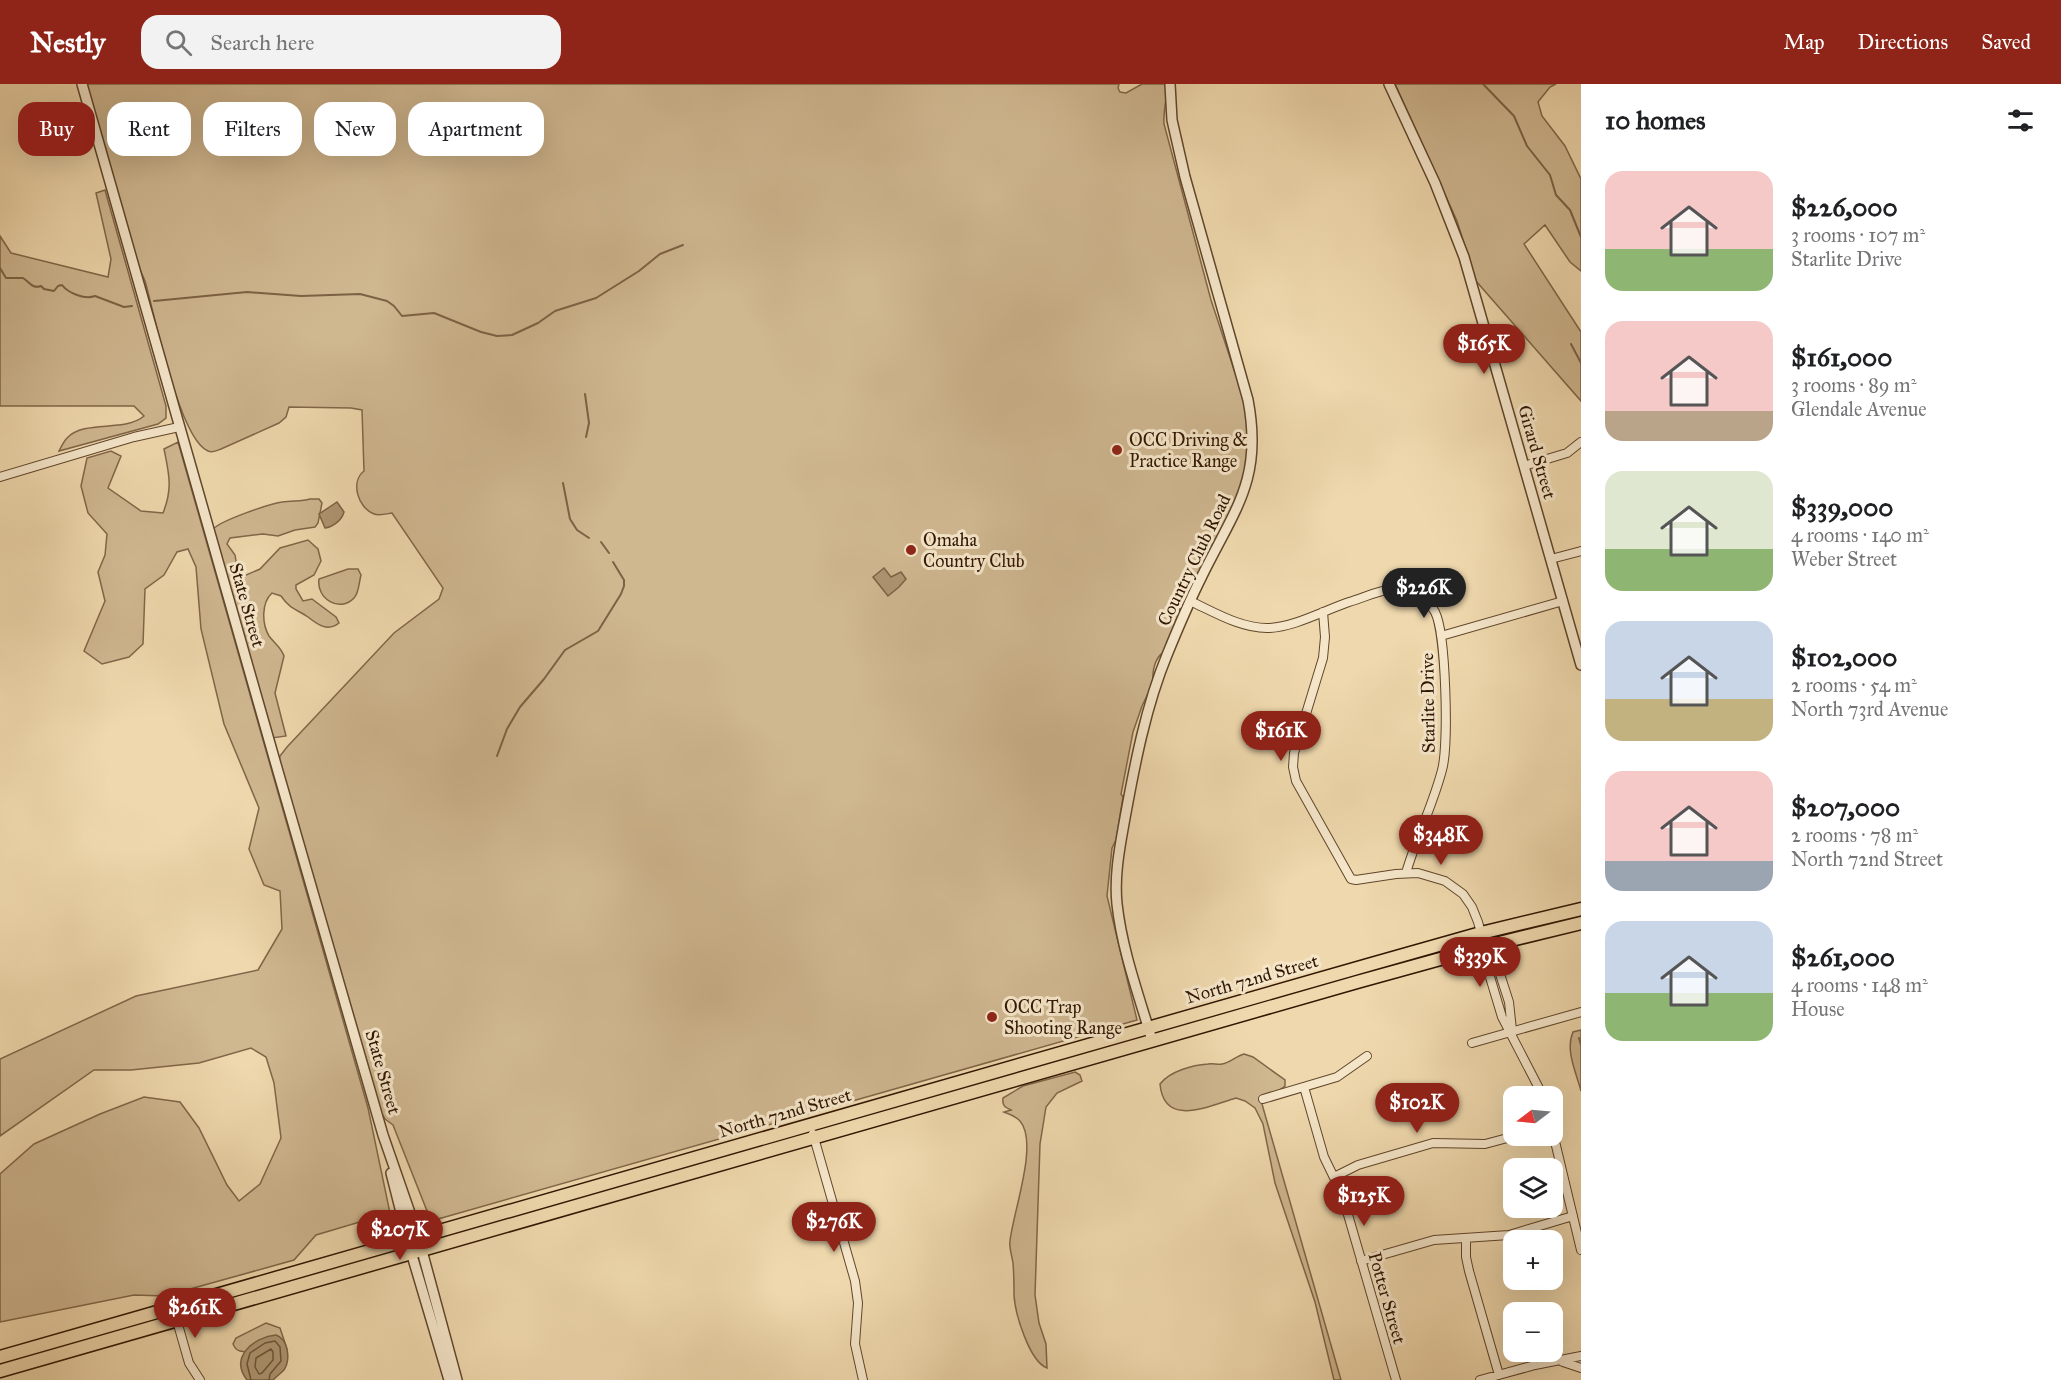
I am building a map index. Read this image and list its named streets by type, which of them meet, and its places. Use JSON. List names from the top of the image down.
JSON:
{
  "streets": {
    "main road": ["North 72nd Street"],
    "street": [
      "Girard Street",
      "Country Club Road",
      "State Street",
      "Starlite Drive",
      "Potter Street"
    ]
  },
  "crossings": [
    ["Country Club Road", "Starlite Drive"],
    ["Country Club Road", "North 72nd Street"],
    ["State Street", "North 72nd Street"]
  ],
  "places": ["OCC Driving & Practice Range", "Omaha Country Club", "OCC Trap Shooting Range"],
  "north": "left",
  "page": {
    "header": "Nestly",
    "search": "Search here",
    "nav": ["Map", "Directions", "Saved"],
    "heading": "10 homes",
    "chip": [
      "Buy",
      "Rent",
      "Filters",
      "New",
      "Apartment"
    ],
    "list": [
      {
        "name": "$226,000",
        "note": "3 rooms · 107 m² · Starlite Drive"
      },
      {
        "name": "$161,000",
        "note": "3 rooms · 89 m² · Glendale Avenue"
      },
      {
        "name": "$339,000",
        "note": "4 rooms · 140 m² · Weber Street"
      },
      {
        "name": "$102,000",
        "note": "2 rooms · 54 m² · North 73rd Avenue"
      },
      {
        "name": "$207,000",
        "note": "2 rooms · 78 m² · North 72nd Street"
      },
      {
        "name": "$261,000",
        "note": "4 rooms · 148 m² · House"
      }
    ],
    "price": [
      "$165K",
      "$226K",
      "$161K",
      "$348K",
      "$339K",
      "$102K",
      "$125K",
      "$276K",
      "$207K",
      "$261K"
    ],
    "map_buttons": ["+", "−"]
  }
}
